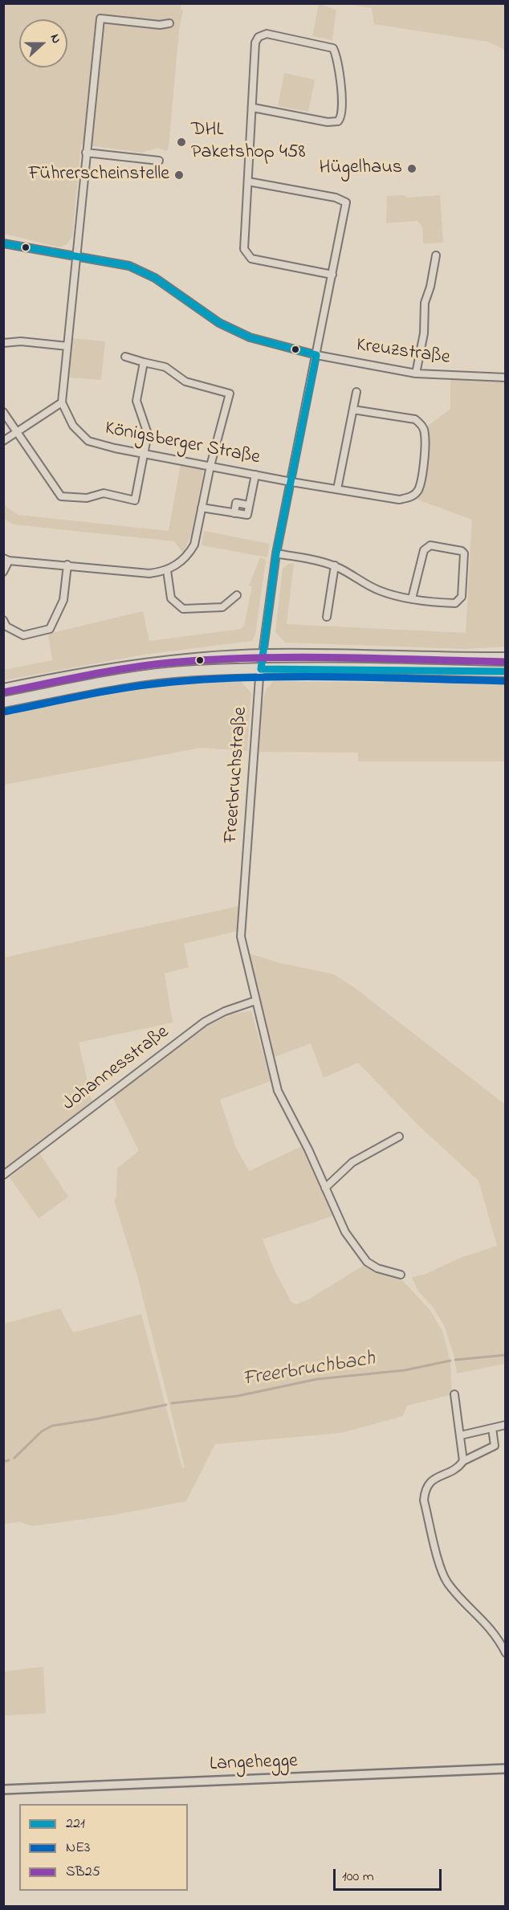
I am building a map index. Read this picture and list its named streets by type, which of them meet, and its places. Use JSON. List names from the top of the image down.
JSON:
{
  "streets": {
    "street": [
      "Kreuzstraße",
      "Königsberger Straße",
      "Freerbruchstraße",
      "Johannesstraße",
      "Langehegge"
    ]
  },
  "crossings": [
    ["Kreuzstraße", "Freerbruchstraße"],
    ["Königsberger Straße", "Freerbruchstraße"],
    ["Freerbruchstraße", "Johannesstraße"]
  ],
  "water": ["Freerbruchbach"],
  "places": ["DHL Paketshop 458", "Hügelhaus", "Führerscheinstelle"],
  "lines": ["transit line 221", "transit line SB25", "transit line NE3"],
  "legend": ["221", "NE3", "SB25"],
  "scale_bar": "100 m",
  "north": "right"
}
